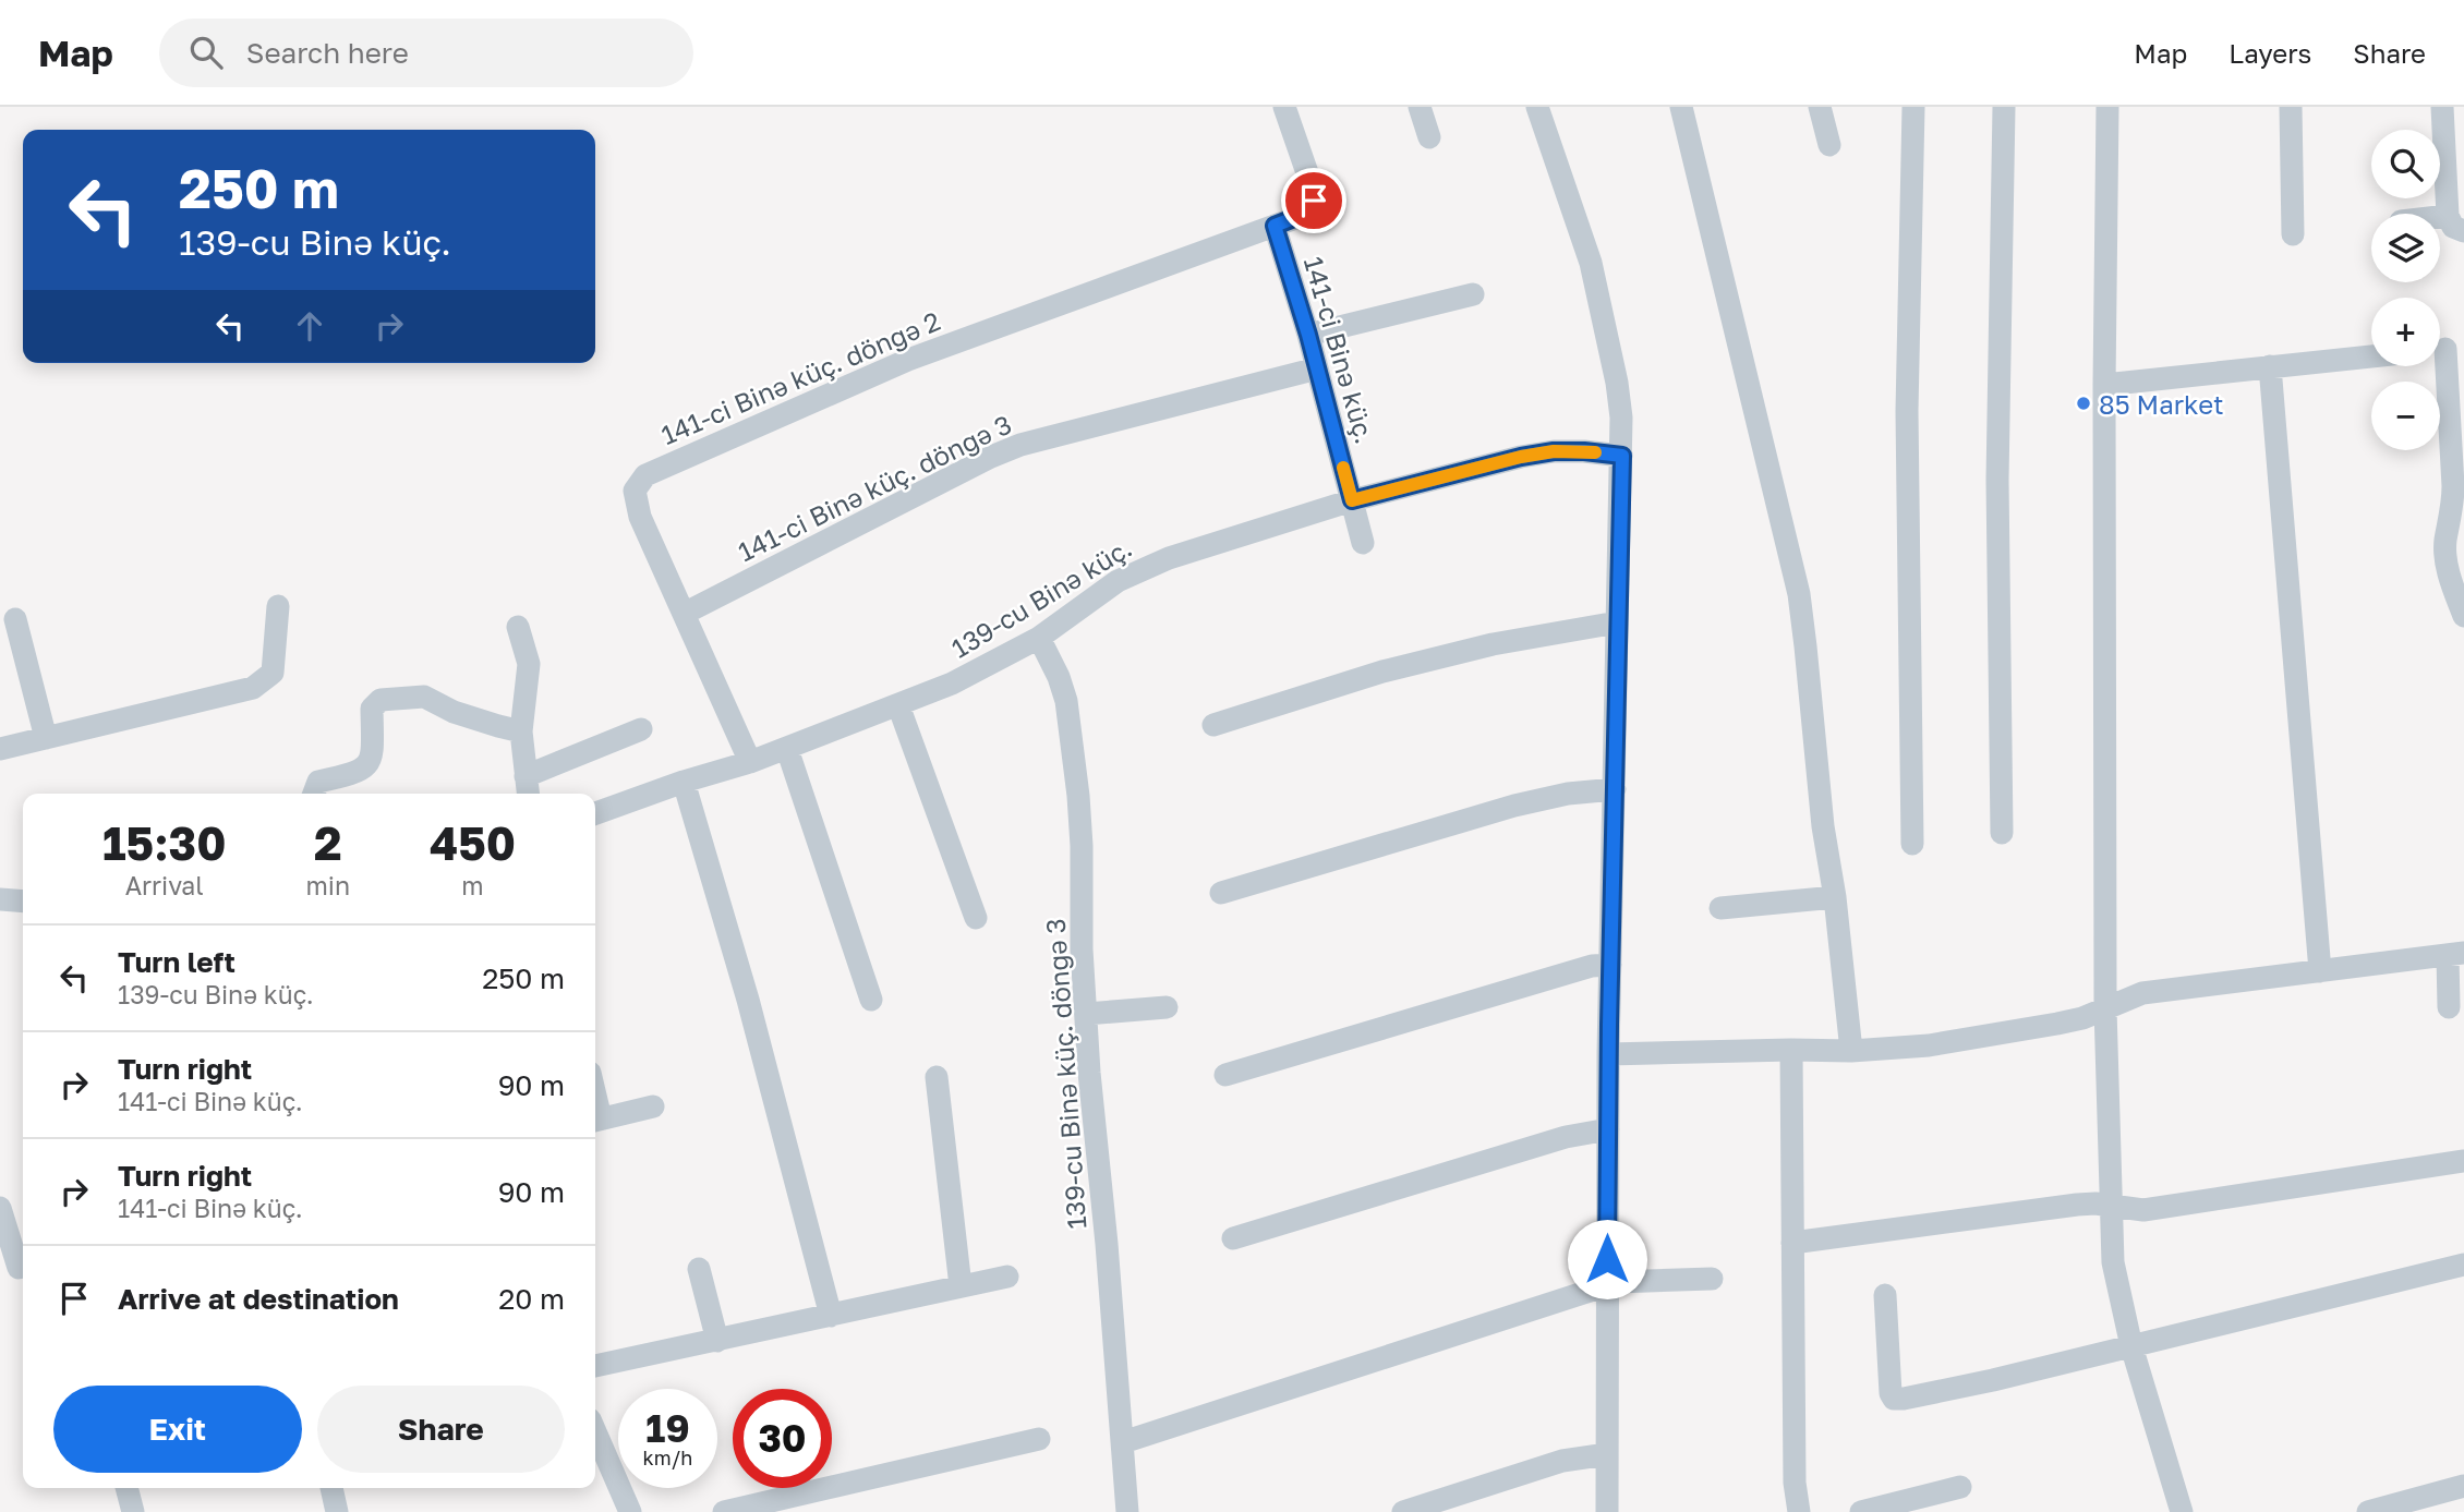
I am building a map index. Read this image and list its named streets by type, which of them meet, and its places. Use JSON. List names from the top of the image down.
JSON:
{
  "streets": {
    "street": [
      "141-ci Binə küç.",
      "141-ci Binə küç. döngə 2",
      "141-ci Binə küç. döngə 3",
      "139-cu Binə küç.",
      "139-cu Binə küç. döngə 3"
    ]
  },
  "crossings": [
    ["141-ci Binə küç.", "141-ci Binə küç. döngə 2"],
    ["141-ci Binə küç.", "141-ci Binə küç. döngə 3"],
    ["141-ci Binə küç.", "139-cu Binə küç."],
    ["141-ci Binə küç. döngə 2", "141-ci Binə küç. döngə 3"],
    ["141-ci Binə küç. döngə 2", "139-cu Binə küç."],
    ["139-cu Binə küç.", "139-cu Binə küç. döngə 3"]
  ],
  "places": ["85 Market"],
  "page": {
    "header": "Map",
    "search": "Search here",
    "nav": ["Map", "Layers", "Share"],
    "map_buttons": ["+", "−"],
    "turn": ["250 m", "139-cu Binə küç."],
    "eta": [
      "15:30",
      "Arrival",
      "2",
      "min",
      "450",
      "m"
    ],
    "list": [
      {
        "name": "Turn left",
        "note": "139-cu Binə küç.",
        "value": "250 m"
      },
      {
        "name": "Turn right",
        "note": "141-ci Binə küç.",
        "value": "90 m"
      },
      {
        "name": "Turn right",
        "note": "141-ci Binə küç.",
        "value": "90 m"
      },
      {
        "name": "Arrive at destination",
        "value": "20 m"
      }
    ],
    "buttons": ["Exit", "Share"],
    "speed": "19 km/h",
    "limit": "30"
  }
}
